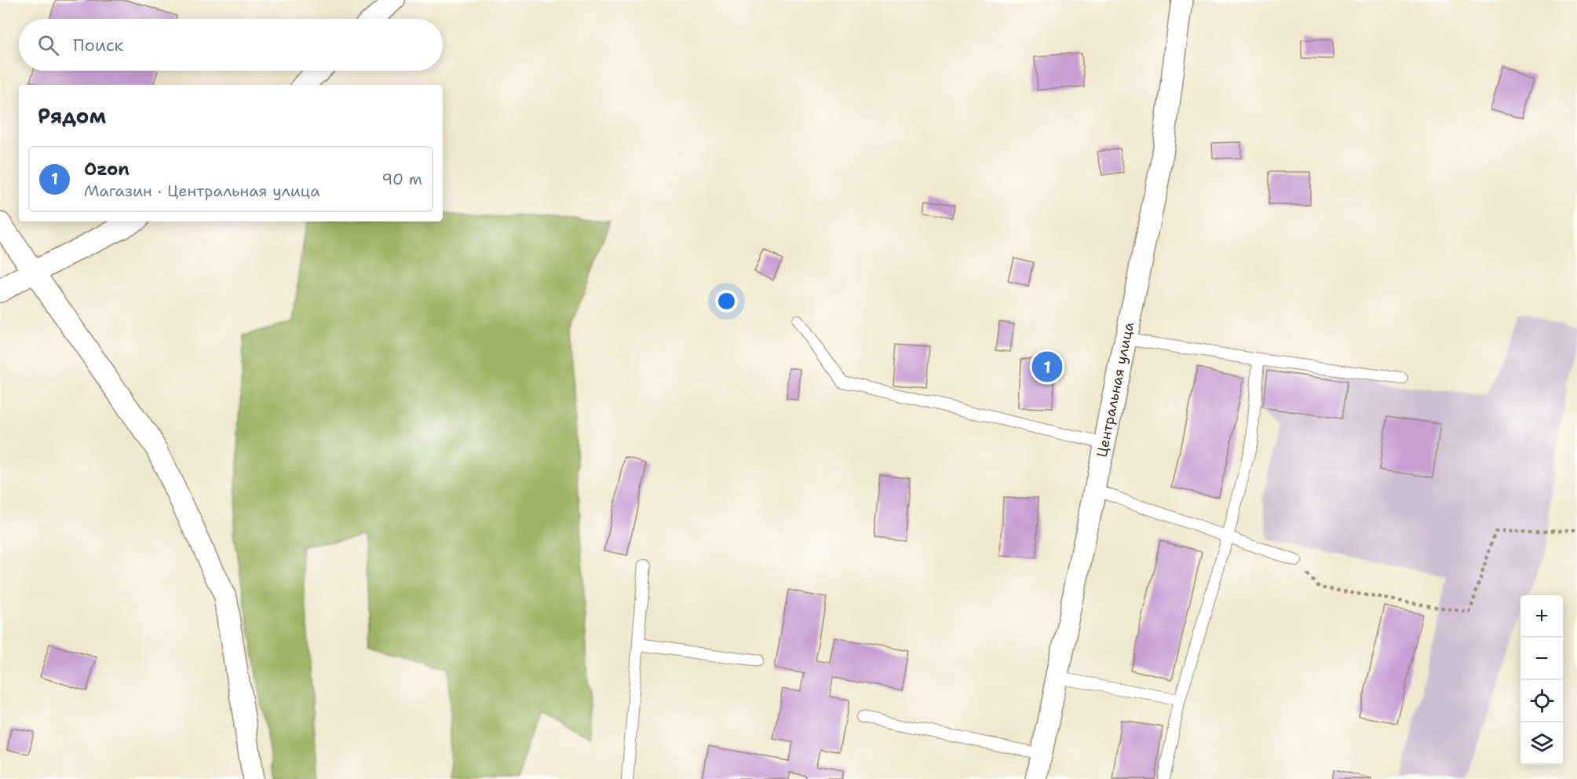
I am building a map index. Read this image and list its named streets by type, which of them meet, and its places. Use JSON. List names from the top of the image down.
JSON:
{
  "streets": {
    "street": ["Центральная улица"]
  },
  "page": {
    "search": "Поиск",
    "heading": "Рядом",
    "list": [
      {
        "mark": "1",
        "name": "Ozon",
        "note": "Магазин · Центральная улица",
        "value": "90 m"
      }
    ],
    "pins": "1",
    "map_buttons": ["+", "−"]
  }
}
